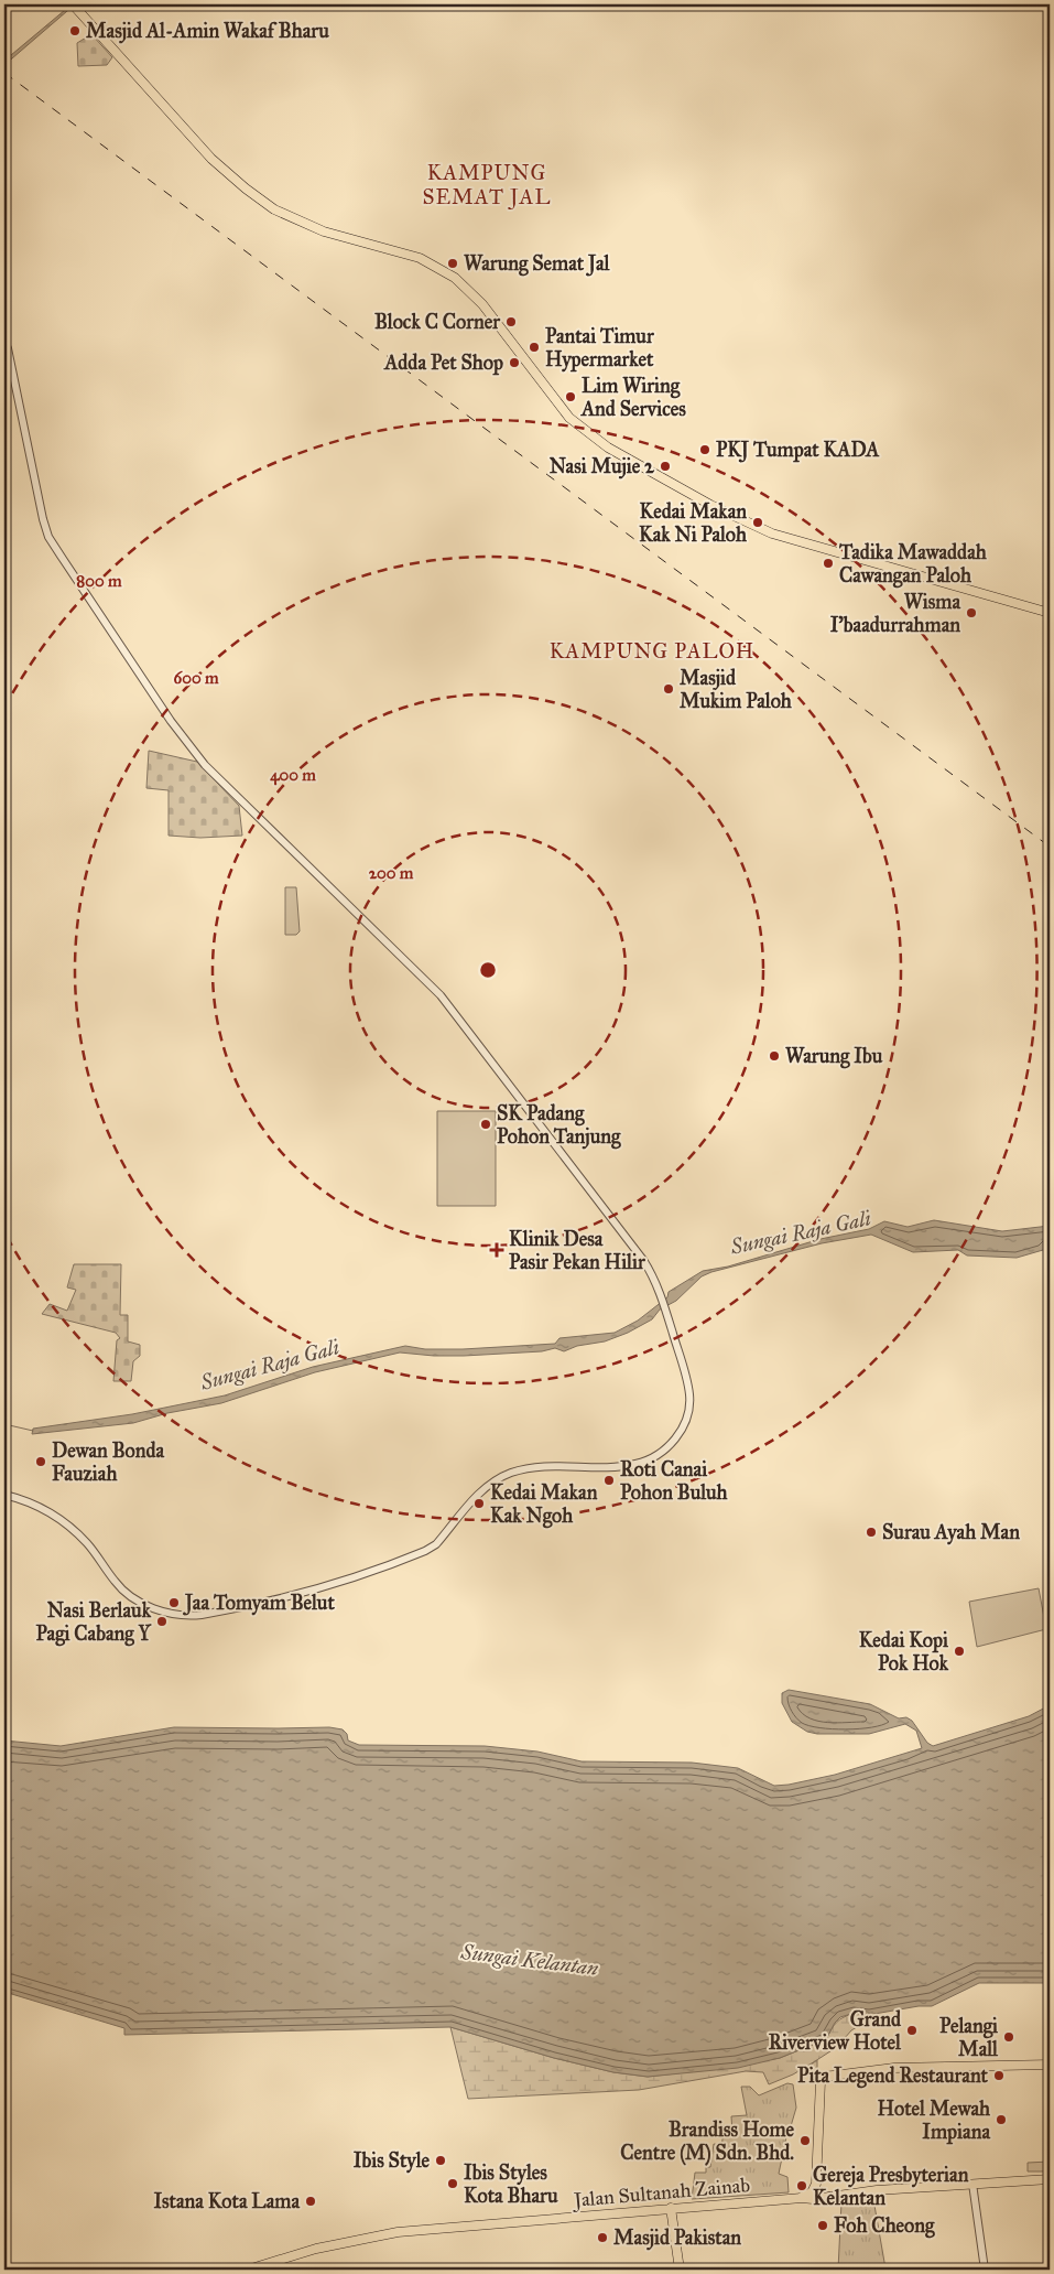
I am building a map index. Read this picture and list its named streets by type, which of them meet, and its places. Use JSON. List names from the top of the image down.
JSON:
{
  "streets": {
    "main road": ["Jalan Sultanah Zainab"]
  },
  "districts": ["KAMPUNG SEMAT JAL", "KAMPUNG PALOH"],
  "water": ["Sungai Raja Gali", "Sungai Kelantan"],
  "places": {
    "other": [
      "Masjid Al-Amin Wakaf Bharu",
      "Warung Semat Jal",
      "Block C Corner",
      "Pantai Timur Hypermarket",
      "Adda Pet Shop",
      "Lim Wiring And Services",
      "PKJ Tumpat KADA",
      "Nasi Mujie 2",
      "Kedai Makan Kak Ni Paloh",
      "Tadika Mawaddah Cawangan Paloh",
      "Wisma I’baadurrahman",
      "Masjid Mukim Paloh",
      "Warung Ibu",
      "SK Padang Pohon Tanjung",
      "Dewan Bonda Fauziah",
      "Roti Canai Pohon Buluh",
      "Kedai Makan Kak Ngoh",
      "Surau Ayah Man",
      "Jaa Tomyam Belut",
      "Nasi Berlauk Pagi Cabang Y",
      "Kedai Kopi Pok Hok",
      "Grand Riverview Hotel",
      "Pelangi Mall",
      "Pita Legend Restaurant",
      "Hotel Mewah Impiana",
      "Brandiss Home Centre (M) Sdn. Bhd.",
      "Ibis Style",
      "Ibis Styles Kota Bharu",
      "Gereja Presbyterian Kelantan",
      "Istana Kota Lama",
      "Foh Cheong",
      "Masjid Pakistan"
    ],
    "health": ["Klinik Desa Pasir Pekan Hilir"]
  },
  "rings": [
    "800 m",
    "600 m",
    "400 m",
    "200 m"
  ]
}
